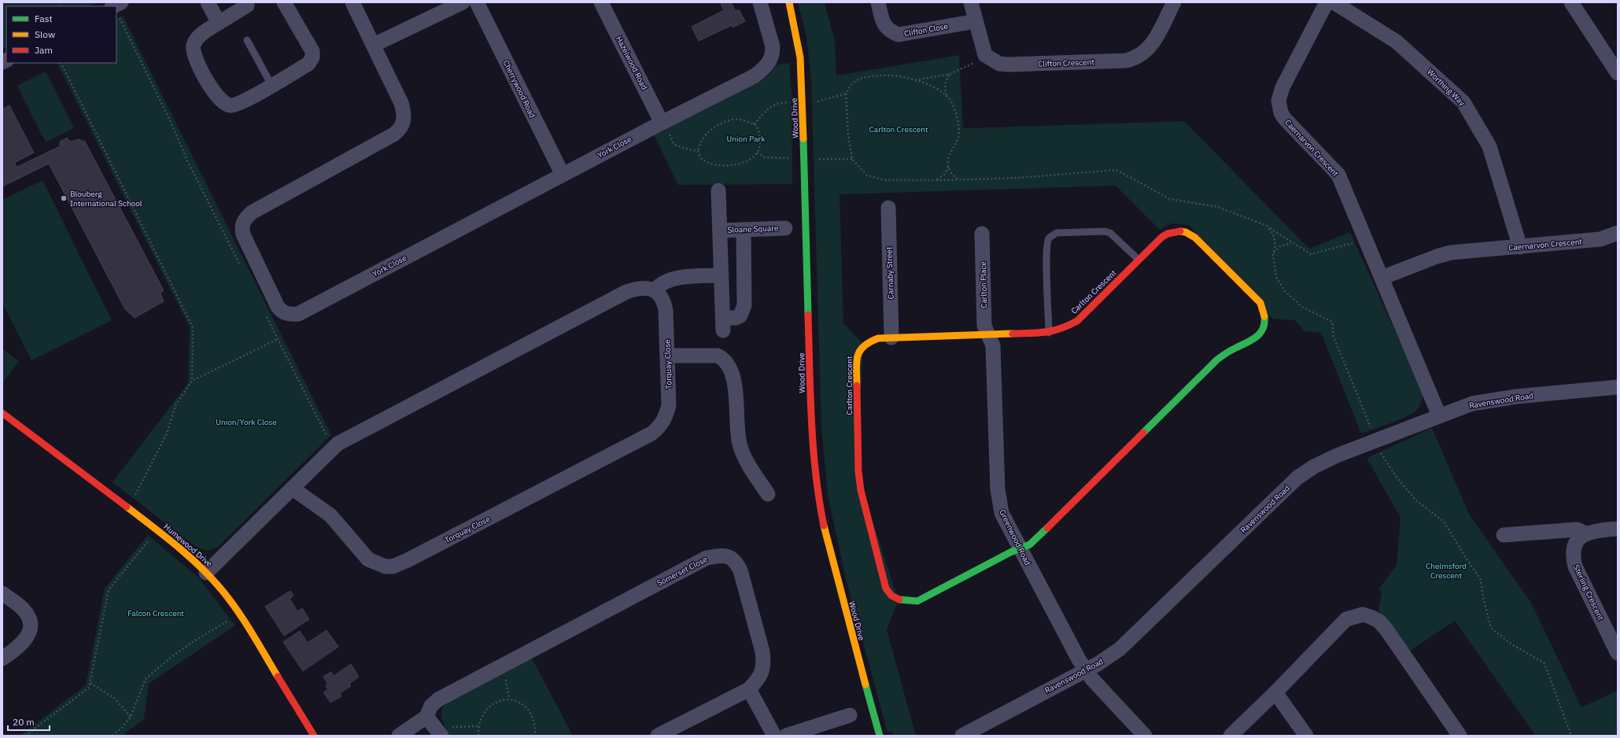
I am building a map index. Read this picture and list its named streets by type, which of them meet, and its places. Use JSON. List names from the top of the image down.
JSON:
{
  "streets": {
    "street": [
      "Clifton Close",
      "Hazelwood Road",
      "Clifton Crescent",
      "Worthing Way",
      "Cherrywood Road",
      "Wood Drive",
      "York Close",
      "Caernarvon Crescent",
      "Sloane Square",
      "Carnaby Street",
      "Carlton Place",
      "Carlton Crescent",
      "Torquay Close",
      "Ravenswood Road",
      "Greenwood Road",
      "Humewood Drive",
      "Somerset Close",
      "Sterling Crescent"
    ]
  },
  "crossings": [
    ["Hazelwood Road", "York Close"],
    ["Worthing Way", "Caernarvon Crescent"],
    ["Cherrywood Road", "York Close"],
    ["Caernarvon Crescent", "Ravenswood Road"],
    ["Carnaby Street", "Carlton Crescent"],
    ["Carlton Place", "Carlton Crescent"],
    ["Carlton Place", "Greenwood Road"],
    ["Carlton Crescent", "Greenwood Road"],
    ["Ravenswood Road", "Greenwood Road"]
  ],
  "parks": [
    "Carlton Crescent",
    "Union Park",
    "Union/York Close",
    "Chelmsford Crescent",
    "Falcon Crescent"
  ],
  "places": ["Blouberg International School"],
  "legend": ["Fast", "Slow", "Jam"],
  "scale_bar": "20 m"
}
